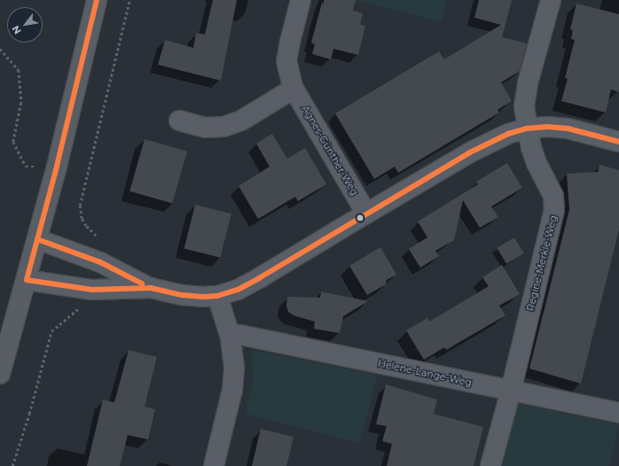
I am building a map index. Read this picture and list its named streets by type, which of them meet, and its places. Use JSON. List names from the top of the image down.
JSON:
{
  "streets": {
    "street": ["Agnes-Günther-Weg", "Regine-Merkle-Weg", "Helene-Lange-Weg"]
  },
  "crossings": [
    ["Regine-Merkle-Weg", "Helene-Lange-Weg"]
  ],
  "north": "bottom left"
}
